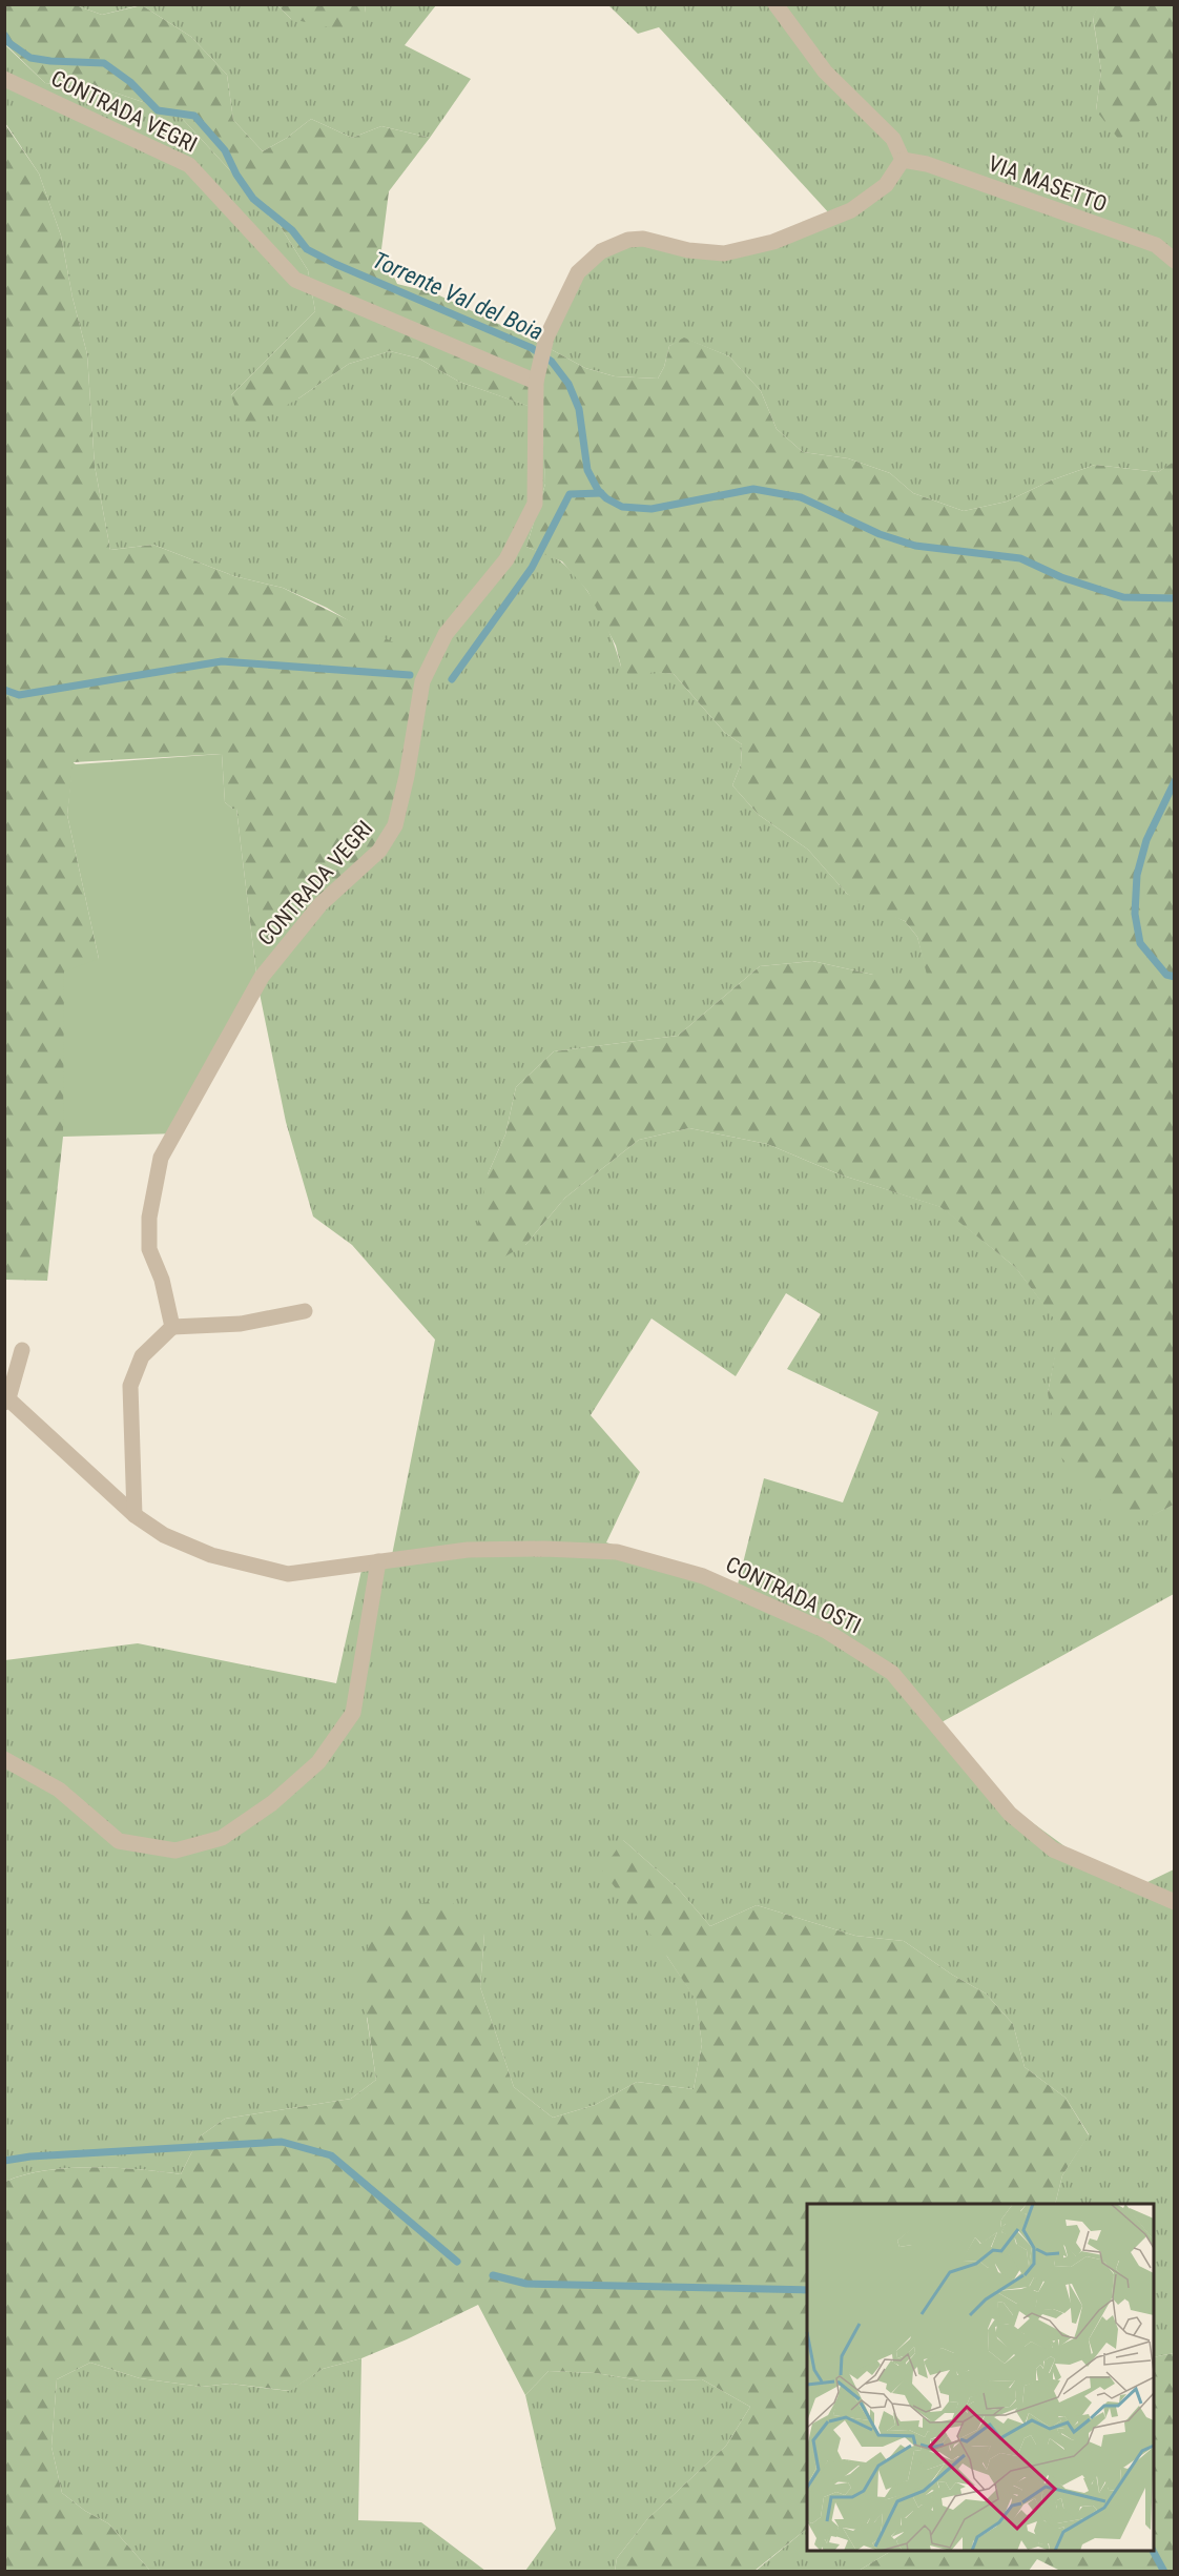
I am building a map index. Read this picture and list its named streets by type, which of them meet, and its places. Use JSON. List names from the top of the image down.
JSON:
{
  "streets": {
    "street": ["CONTRADA VEGRI", "VIA MASETTO", "CONTRADA OSTI"]
  },
  "crossings": [
    ["CONTRADA VEGRI", "VIA MASETTO"]
  ],
  "water": ["Torrente Val del Boia"]
}
